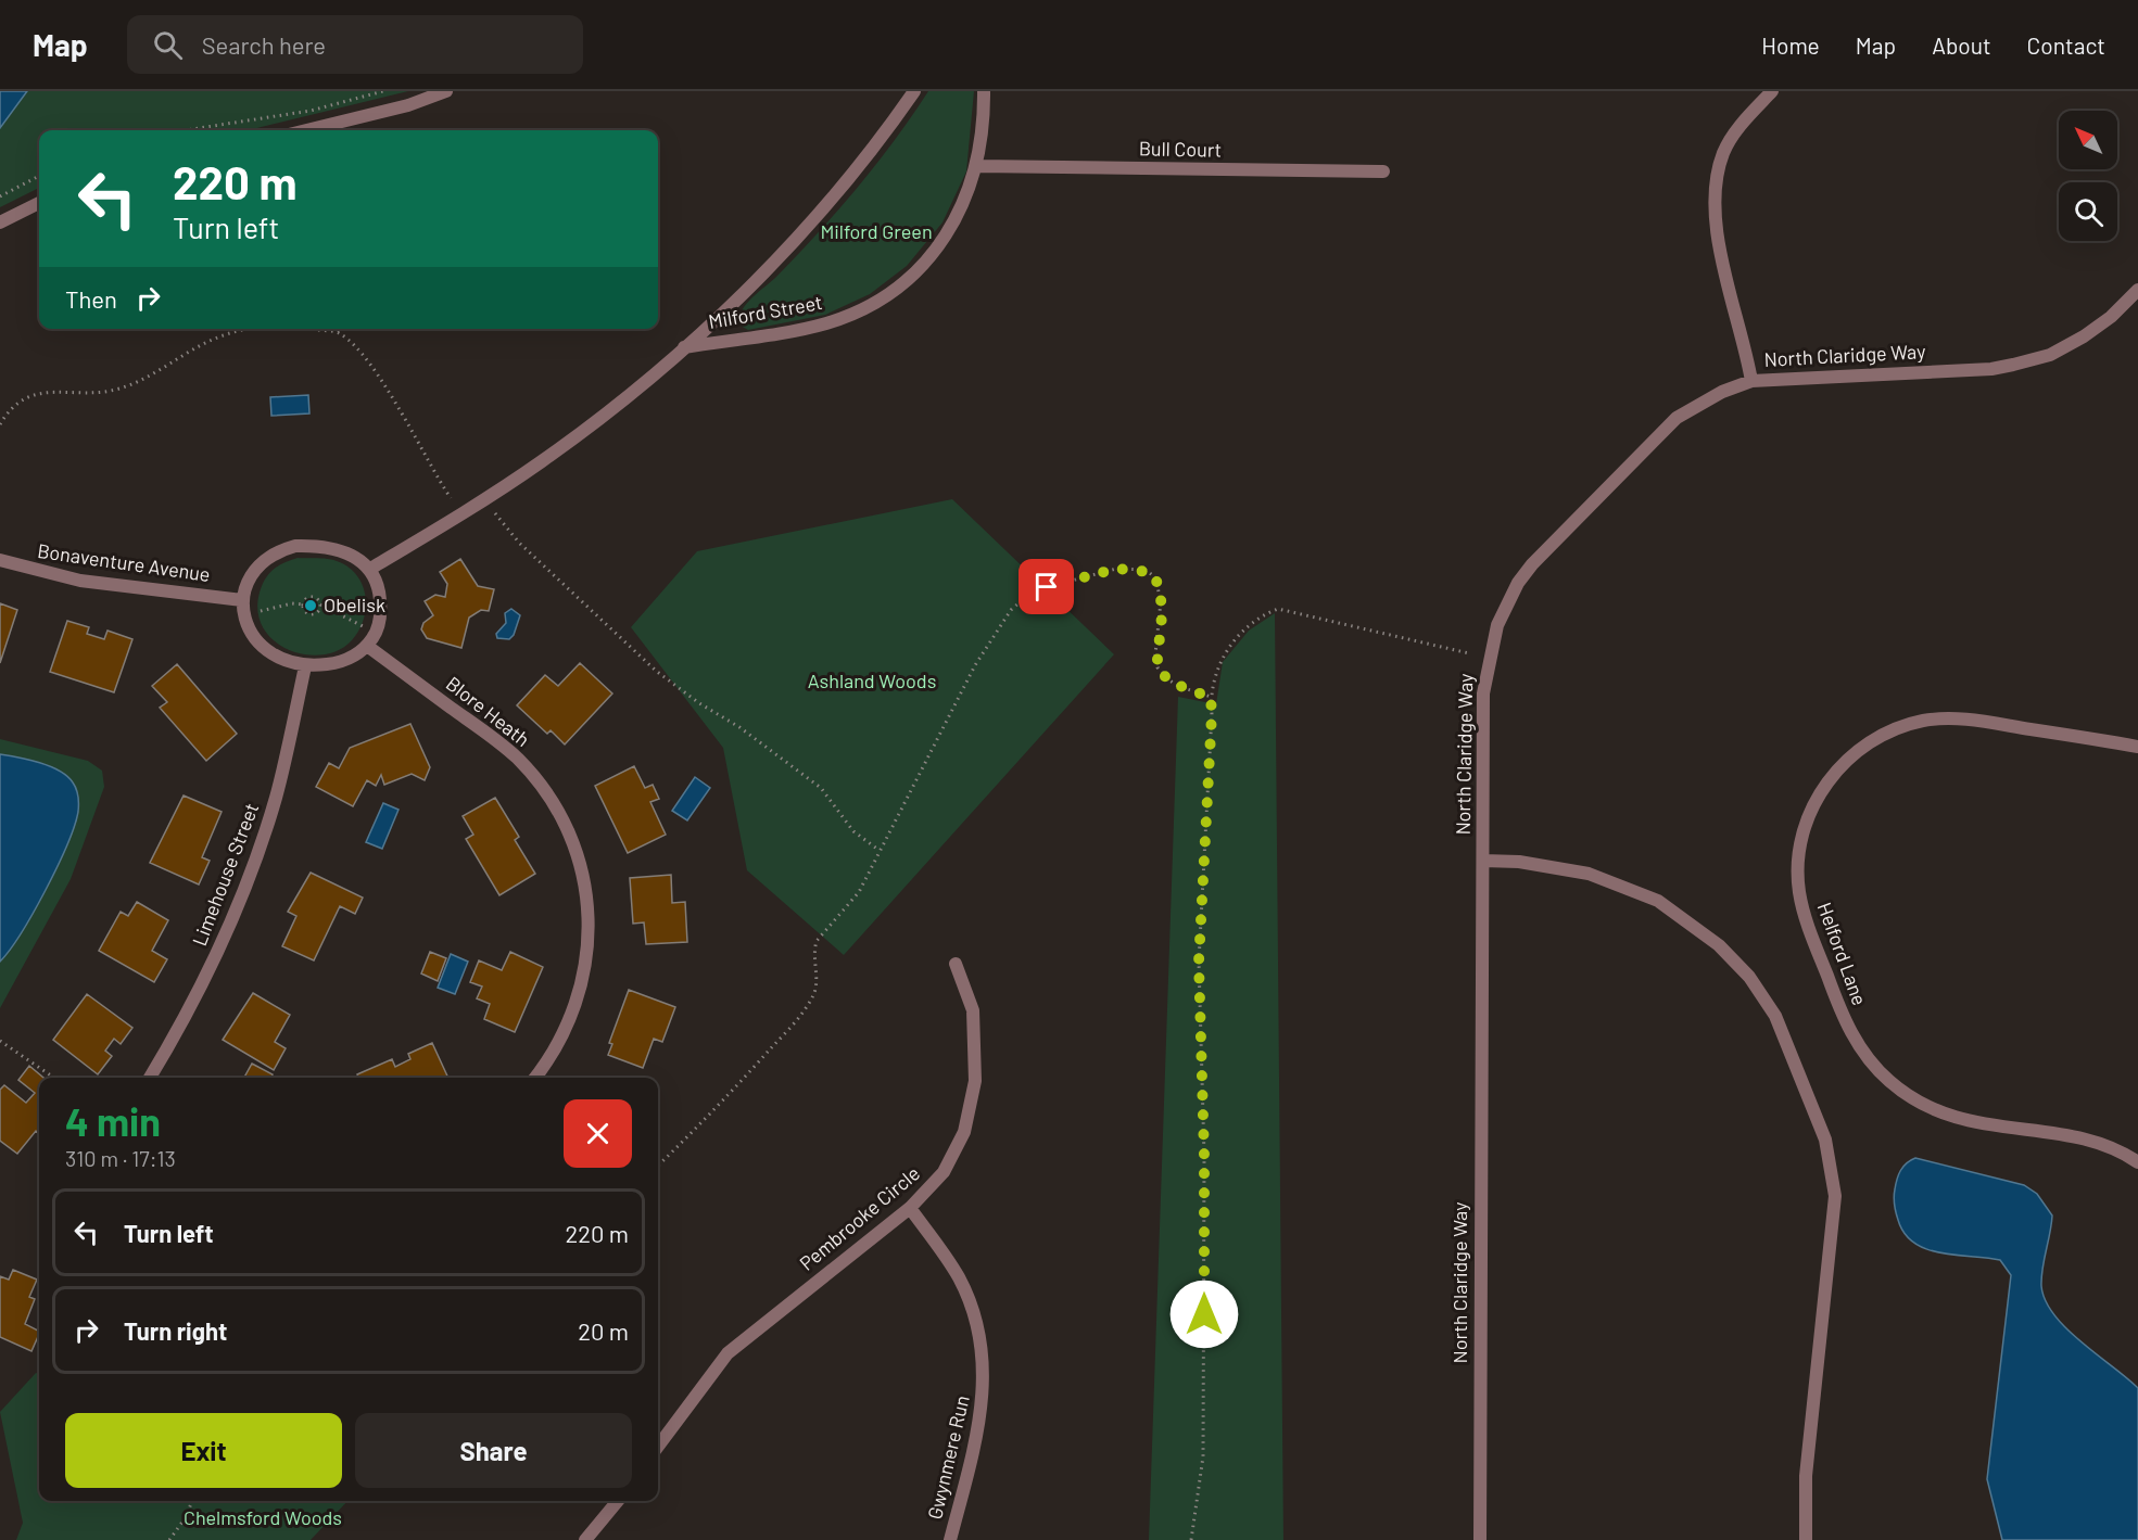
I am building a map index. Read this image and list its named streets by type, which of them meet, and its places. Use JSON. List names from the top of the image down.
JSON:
{
  "streets": {
    "street": [
      "Bull Court",
      "Milford Street",
      "North Claridge Way",
      "Bonaventure Avenue",
      "Blore Heath",
      "Limehouse Street",
      "Helford Lane",
      "Pembrooke Circle",
      "Gwynmere Run"
    ]
  },
  "crossings": [
    ["Bull Court", "Milford Street"],
    ["Pembrooke Circle", "Gwynmere Run"]
  ],
  "parks": ["Milford Green", "Ashland Woods", "Chelmsford Woods"],
  "places": ["Obelisk"],
  "north": "top left",
  "page": {
    "header": "Map",
    "search": "Search here",
    "nav": [
      "Home",
      "Map",
      "About",
      "Contact"
    ],
    "turn": ["220 m", "Turn left"],
    "then": "Then",
    "heading": ["4 min", "310 m · 17:13"],
    "list": [
      {
        "name": "Turn left",
        "value": "220 m"
      },
      {
        "name": "Turn right",
        "value": "20 m"
      }
    ],
    "buttons": ["Exit", "Share"]
  }
}
